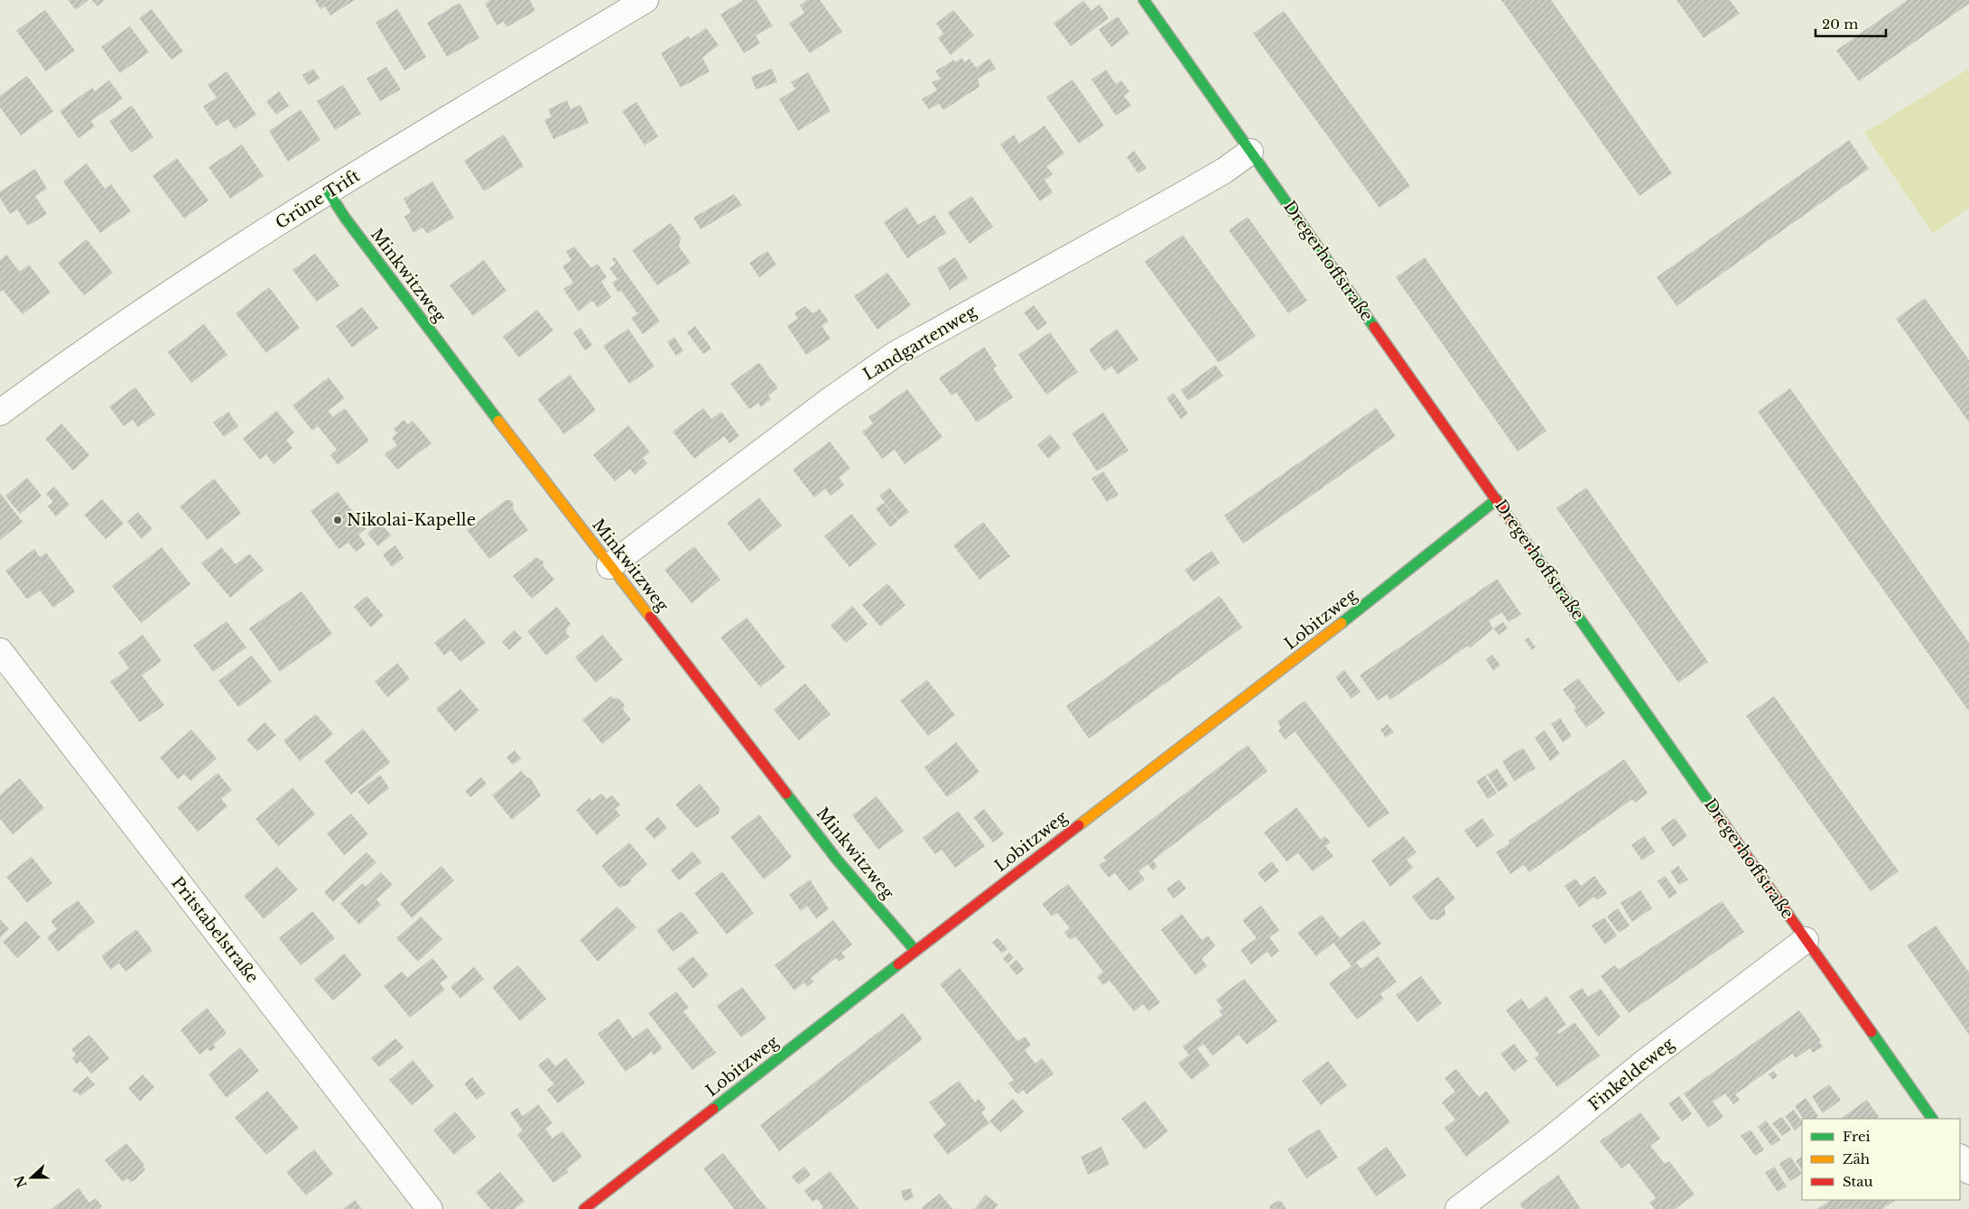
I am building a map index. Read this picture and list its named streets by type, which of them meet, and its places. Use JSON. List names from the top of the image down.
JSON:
{
  "streets": {
    "street": [
      "Grüne Trift",
      "Dregerhoffstraße",
      "Minkwitzweg",
      "Landgartenweg",
      "Lobitzweg",
      "Pritstabelstraße",
      "Finkeldeweg"
    ]
  },
  "crossings": [
    ["Grüne Trift", "Minkwitzweg"],
    ["Dregerhoffstraße", "Landgartenweg"],
    ["Dregerhoffstraße", "Lobitzweg"],
    ["Dregerhoffstraße", "Finkeldeweg"],
    ["Minkwitzweg", "Landgartenweg"],
    ["Minkwitzweg", "Lobitzweg"]
  ],
  "places": ["Nikolai-Kapelle"],
  "legend": ["Frei", "Zäh", "Stau"],
  "scale_bar": "20 m",
  "north": "left"
}
